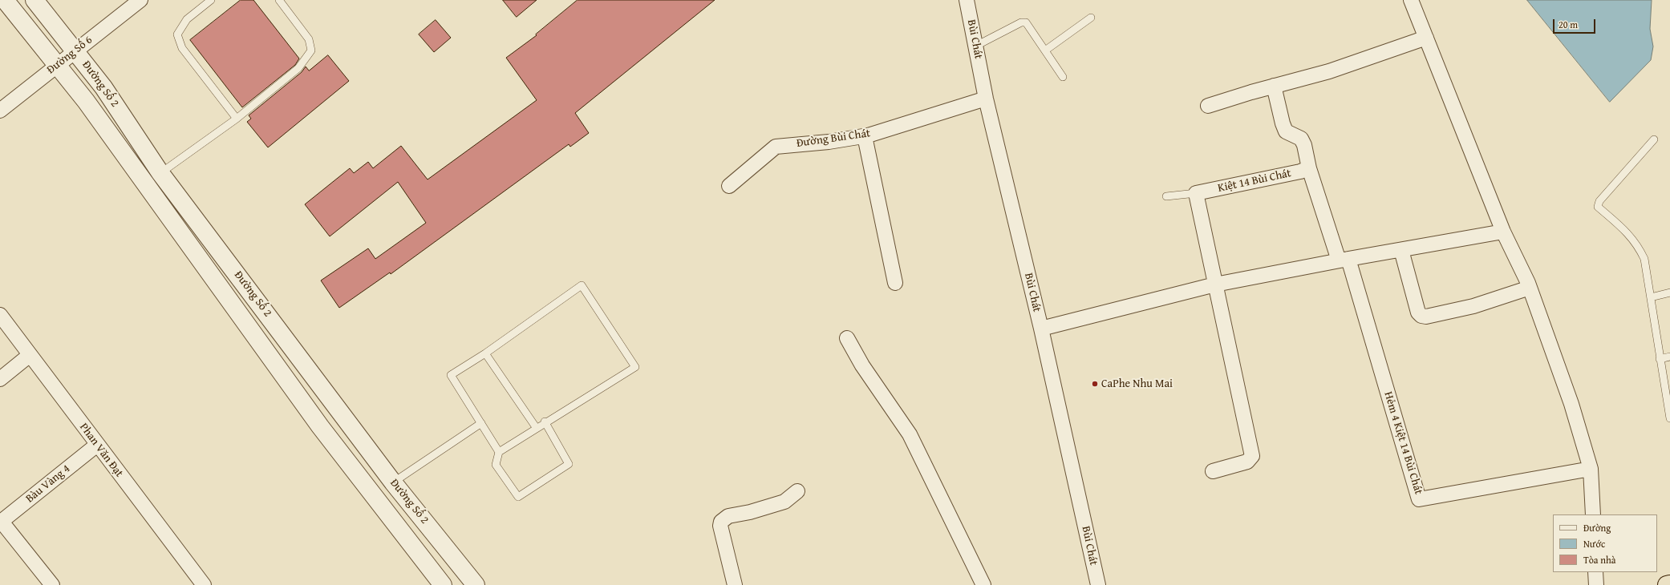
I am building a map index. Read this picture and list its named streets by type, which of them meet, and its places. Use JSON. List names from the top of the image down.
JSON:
{
  "streets": {
    "street": [
      "Bùi Chát",
      "Đường Số 6",
      "Đường Số 2",
      "Đường Bùi Chát",
      "Kiệt 14 Bùi Chát",
      "Hẻm 4 Kiệt 14 Bùi Chát",
      "Phan Văn Đạt",
      "Bàu Vàng 4"
    ]
  },
  "crossings": [
    ["Bùi Chát", "Đường Bùi Chát"],
    ["Đường Số 6", "Đường Số 2"],
    ["Phan Văn Đạt", "Bàu Vàng 4"]
  ],
  "places": ["CaPhe Nhu Mai"],
  "legend": ["Đường", "Nước", "Tòa nhà"],
  "scale_bar": "20 m"
}
